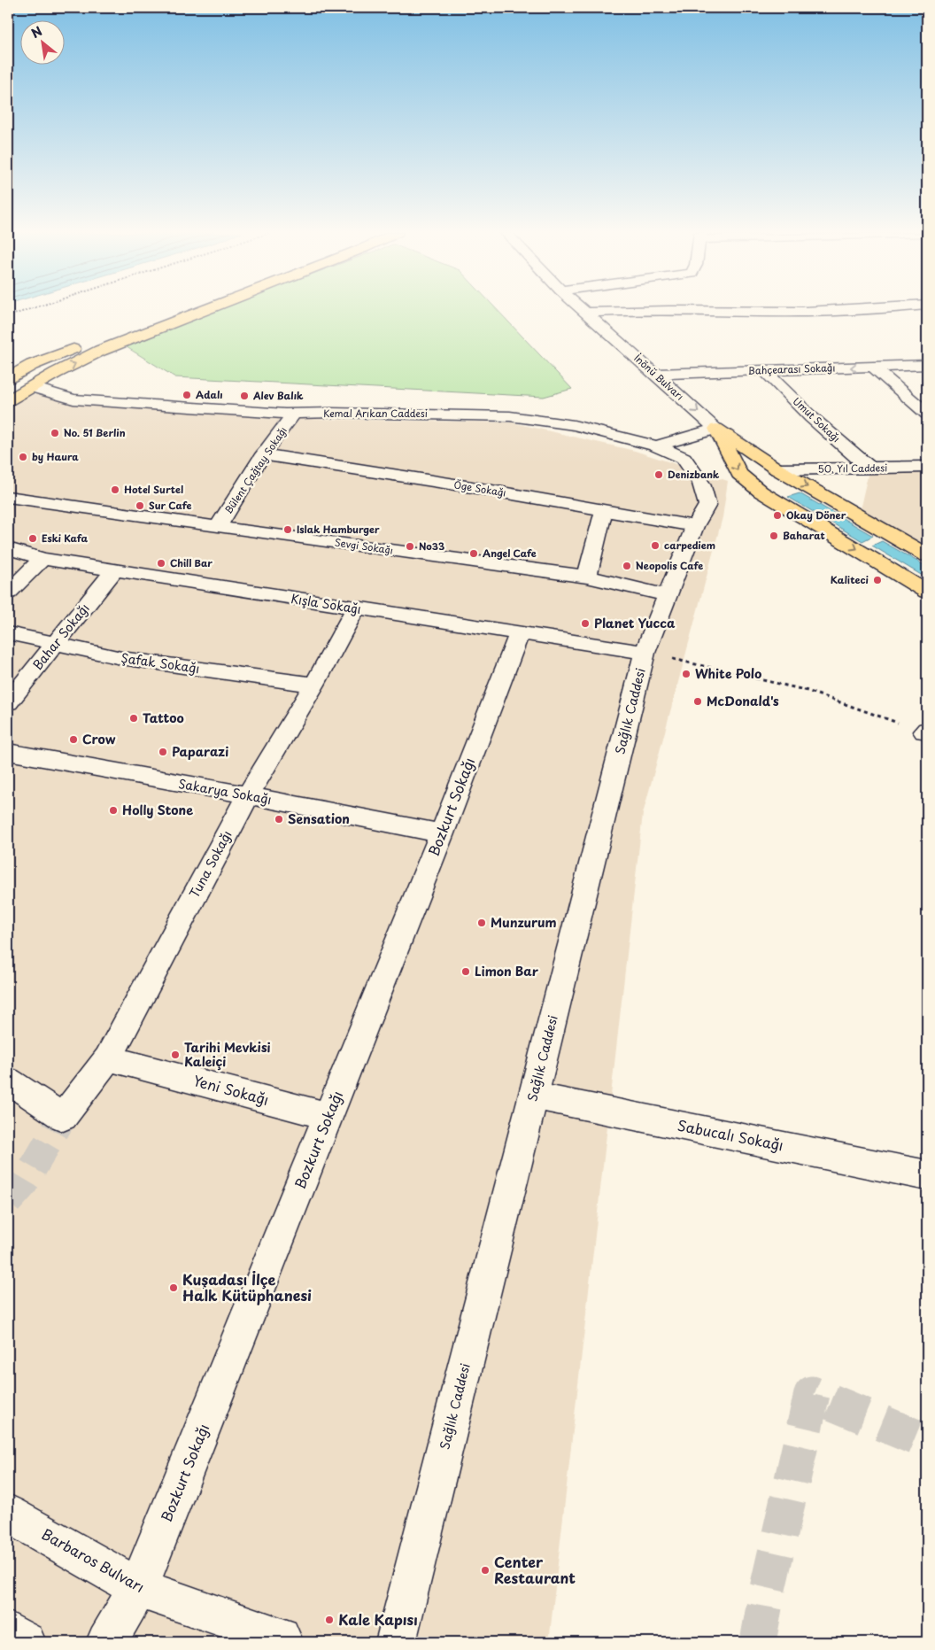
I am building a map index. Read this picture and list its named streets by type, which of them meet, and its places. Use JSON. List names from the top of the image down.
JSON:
{
  "streets": {
    "main road": ["İnönü Bulvarı"],
    "street": [
      "Bahçearası Sokağı",
      "Kemal Arıkan Caddesi",
      "Umut Sokağı",
      "50. Yıl Caddesi",
      "Bülent Çağtay Sokağı",
      "Öge Sokağı",
      "Sevgi Sokağı",
      "Kışla Sokağı",
      "Bahar Sokağı",
      "Şafak Sokağı",
      "Sağlık Caddesi",
      "Sakarya Sokağı",
      "Bozkurt Sokağı",
      "Tuna Sokağı",
      "Yeni Sokağı",
      "Sabucalı Sokağı",
      "Barbaros Bulvarı"
    ]
  },
  "crossings": [
    ["Bahçearası Sokağı", "İnönü Bulvarı"],
    ["Bahçearası Sokağı", "Umut Sokağı"],
    ["İnönü Bulvarı", "50. Yıl Caddesi"],
    ["Kemal Arıkan Caddesi", "Bülent Çağtay Sokağı"],
    ["Kemal Arıkan Caddesi", "Sağlık Caddesi"],
    ["Umut Sokağı", "50. Yıl Caddesi"],
    ["Bülent Çağtay Sokağı", "Öge Sokağı"],
    ["Bülent Çağtay Sokağı", "Sevgi Sokağı"],
    ["Öge Sokağı", "Sağlık Caddesi"],
    ["Sevgi Sokağı", "Sağlık Caddesi"],
    ["Kışla Sokağı", "Bahar Sokağı"],
    ["Kışla Sokağı", "Sağlık Caddesi"],
    ["Kışla Sokağı", "Bozkurt Sokağı"],
    ["Kışla Sokağı", "Tuna Sokağı"],
    ["Bahar Sokağı", "Şafak Sokağı"],
    ["Şafak Sokağı", "Tuna Sokağı"],
    ["Sağlık Caddesi", "Sabucalı Sokağı"],
    ["Sakarya Sokağı", "Bozkurt Sokağı"],
    ["Sakarya Sokağı", "Tuna Sokağı"],
    ["Bozkurt Sokağı", "Yeni Sokağı"],
    ["Bozkurt Sokağı", "Barbaros Bulvarı"],
    ["Tuna Sokağı", "Yeni Sokağı"]
  ],
  "one_way": ["İnönü Bulvarı"],
  "places": [
    "Adalı",
    "Alev Balık",
    "No. 51 Berlin",
    "by Haura",
    "Denizbank",
    "Hotel Surtel",
    "Sur Cafe",
    "Okay Döner",
    "Islak Hamburger",
    "Baharat",
    "Eski Kafa",
    "carpediem",
    "No33",
    "Angel Cafe",
    "Chill Bar",
    "Neopolis Cafe",
    "Kaliteci",
    "Planet Yucca",
    "White Polo",
    "McDonald's",
    "Tattoo",
    "Crow",
    "Paparazi",
    "Holly Stone",
    "Sensation",
    "Munzurum",
    "Limon Bar",
    "Tarihi Mevkisi Kaleiçi",
    "Kuşadası İlçe Halk Kütüphanesi",
    "Center Restaurant",
    "Kale Kapısı"
  ],
  "north": "top left"
}
